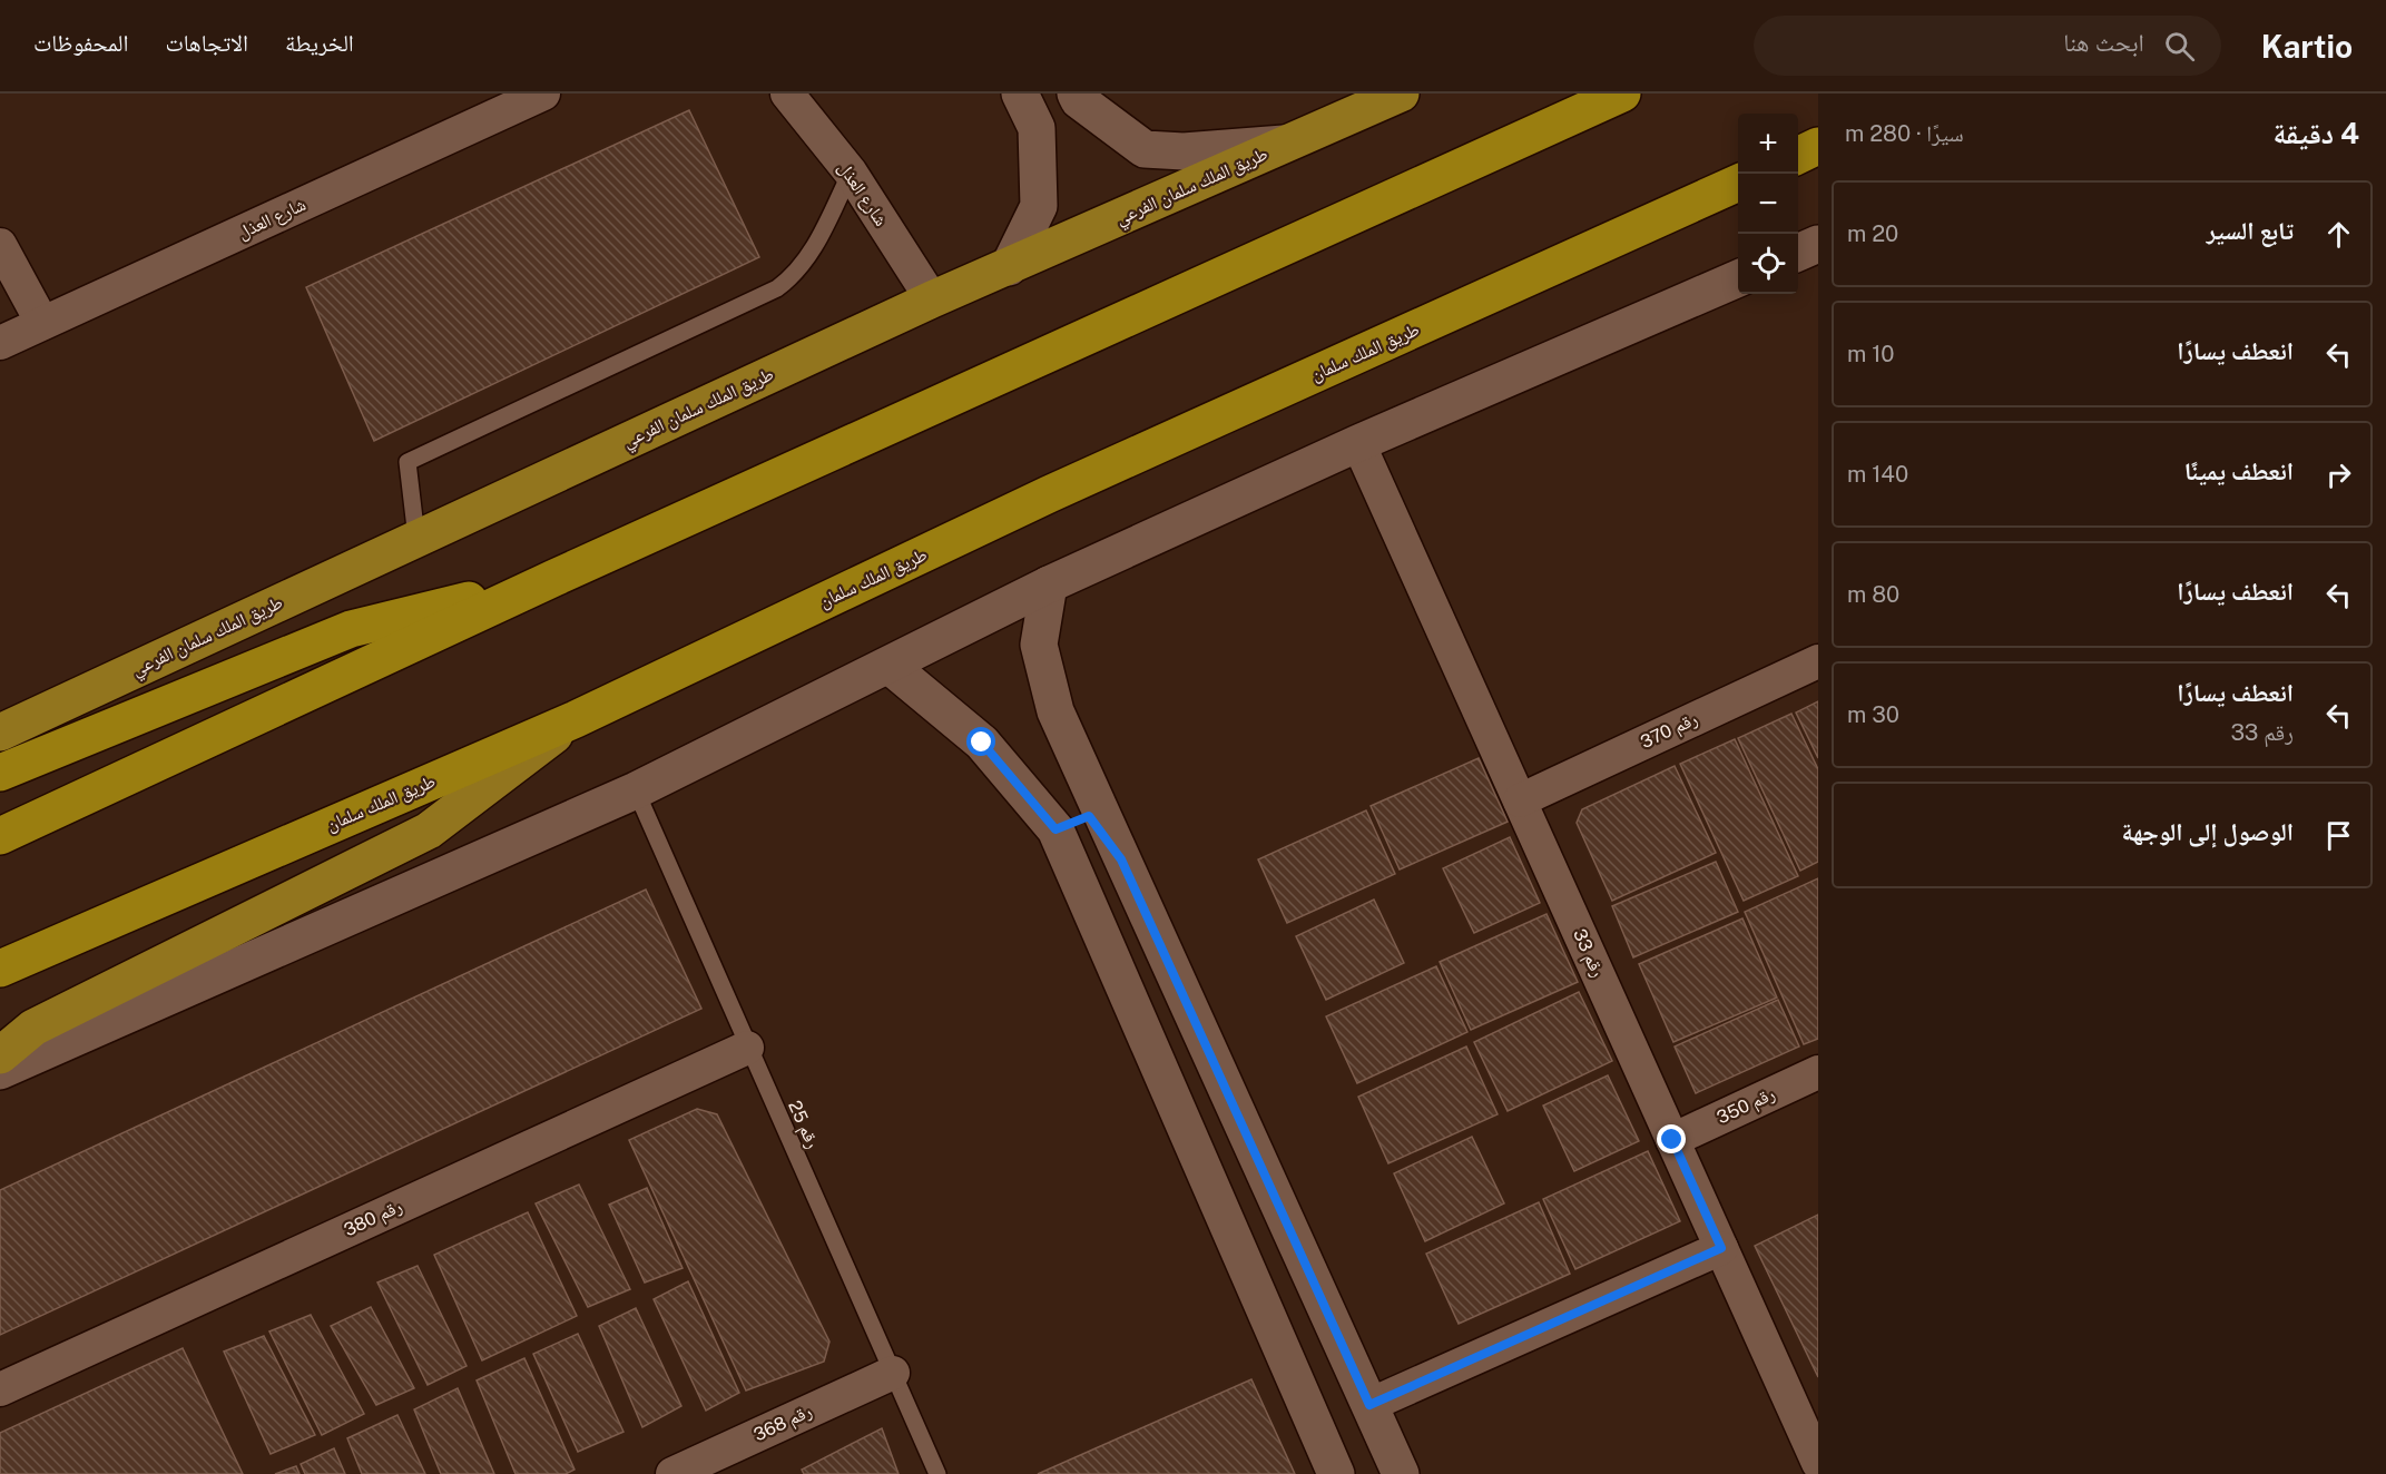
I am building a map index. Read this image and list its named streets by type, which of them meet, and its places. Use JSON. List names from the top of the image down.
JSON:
{
  "streets": {
    "highway": ["طريق الملك سلمان"],
    "main road": ["طريق الملك سلمان الفرعي"],
    "street": [
      "شارع العذل",
      "رقم 370",
      "رقم 33",
      "رقم 350",
      "رقم 380",
      "رقم 368"
    ],
    "lane": ["رقم 25"]
  },
  "crossings": [
    ["طريق الملك سلمان الفرعي", "شارع العذل"],
    ["رقم 370", "رقم 33"],
    ["رقم 33", "رقم 350"],
    ["رقم 25", "رقم 380"],
    ["رقم 25", "رقم 368"]
  ],
  "page": {
    "header": "Kartio",
    "search": "ابحث هنا",
    "nav": ["الخريطة", "الاتجاهات", "المحفوظات"],
    "heading": ["4 دقيقة", "سيرًا · 280 m"],
    "map_buttons": ["+", "−"],
    "list": [
      ["تابع السير", "20 m"],
      ["انعطف يسارًا", "10 m"],
      ["انعطف يمينًا", "140 m"],
      ["انعطف يسارًا", "80 m"],
      ["انعطف يسارًا", "رقم 33", "30 m"],
      "الوصول إلى الوجهة"
    ]
  }
}
